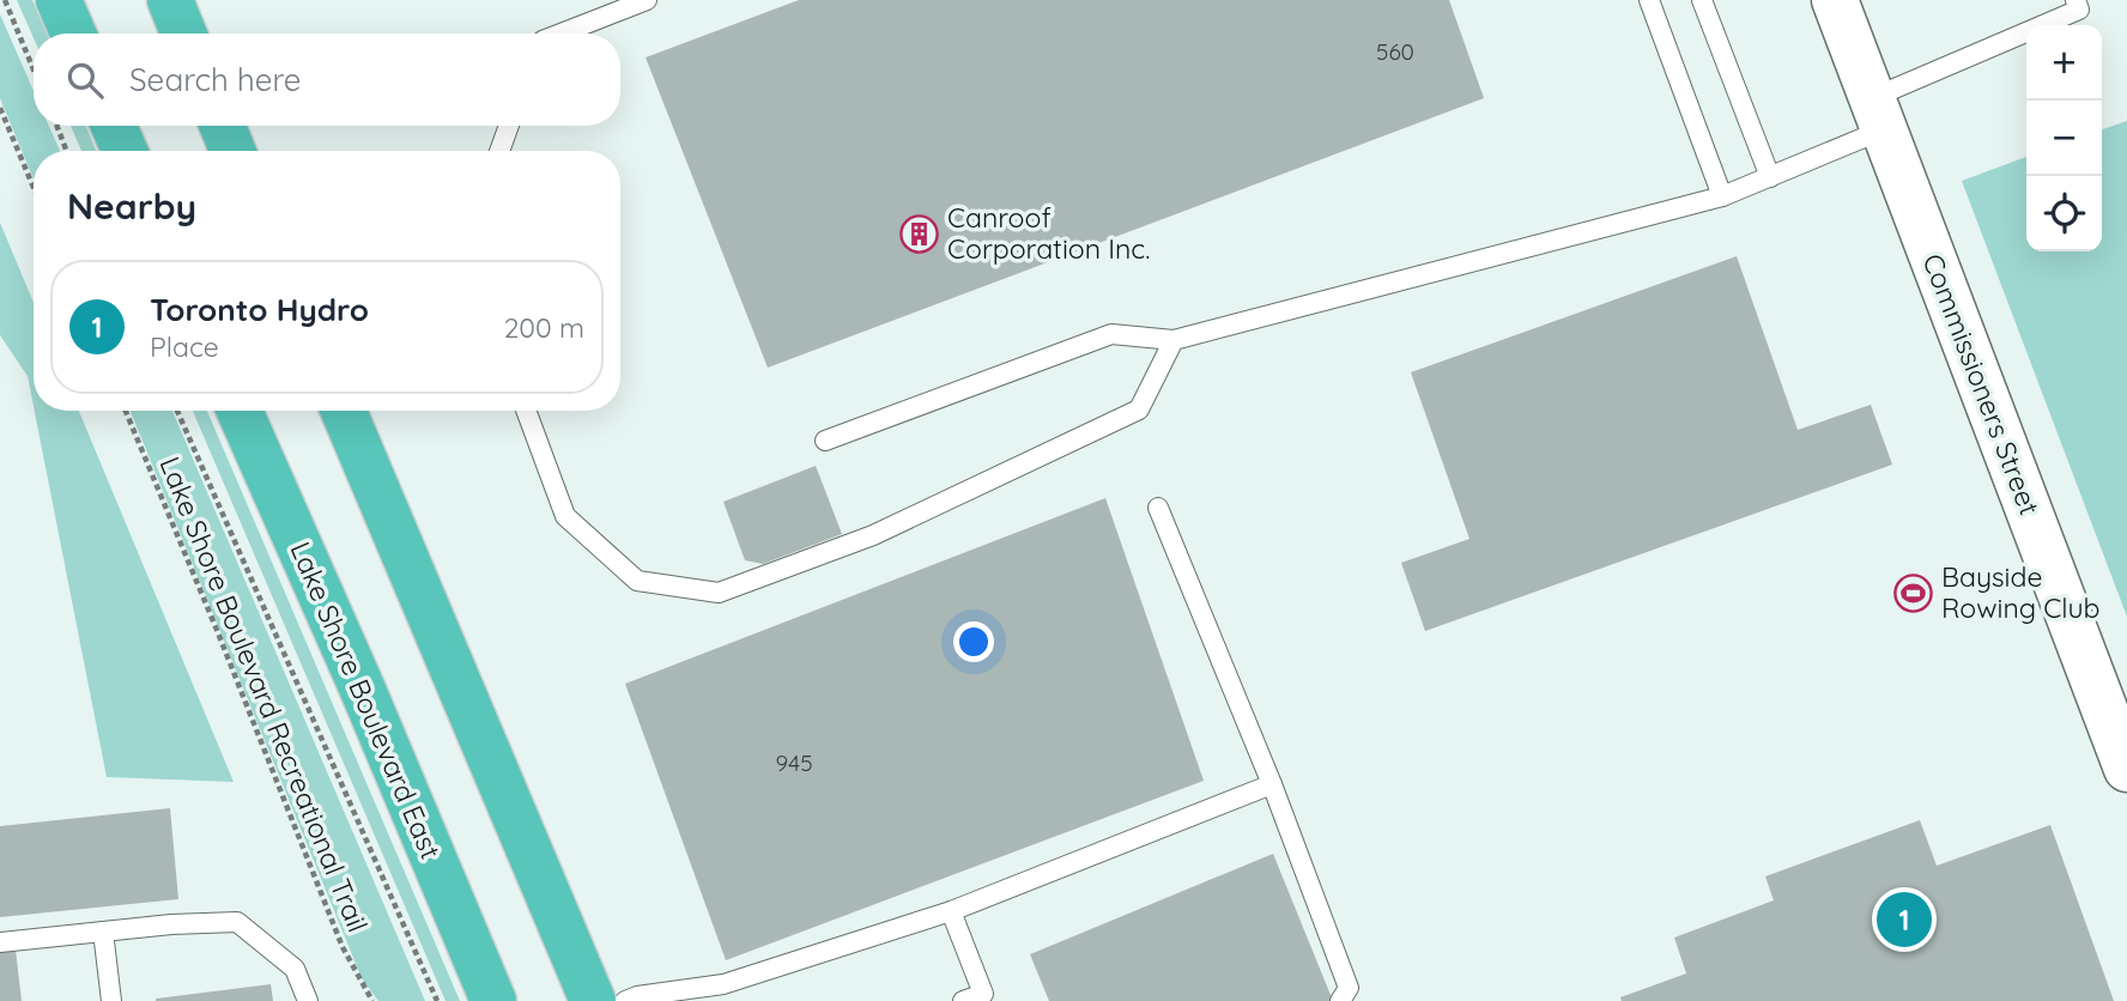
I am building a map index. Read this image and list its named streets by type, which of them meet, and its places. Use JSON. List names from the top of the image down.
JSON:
{
  "streets": {
    "highway": ["Lake Shore Boulevard East"],
    "street": ["Commissioners Street"],
    "path": ["Lake Shore Boulevard Recreational Trail"]
  },
  "places": {
    "building": ["Canroof Corporation Inc."],
    "sports": ["Bayside Rowing Club"]
  },
  "house_numbers": ["560", "945"],
  "page": {
    "map_buttons": ["+", "−"],
    "search": "Search here",
    "heading": "Nearby",
    "list": [
      {
        "mark": "1",
        "name": "Toronto Hydro",
        "note": "Place",
        "value": "200 m"
      }
    ],
    "pins": "1"
  }
}
